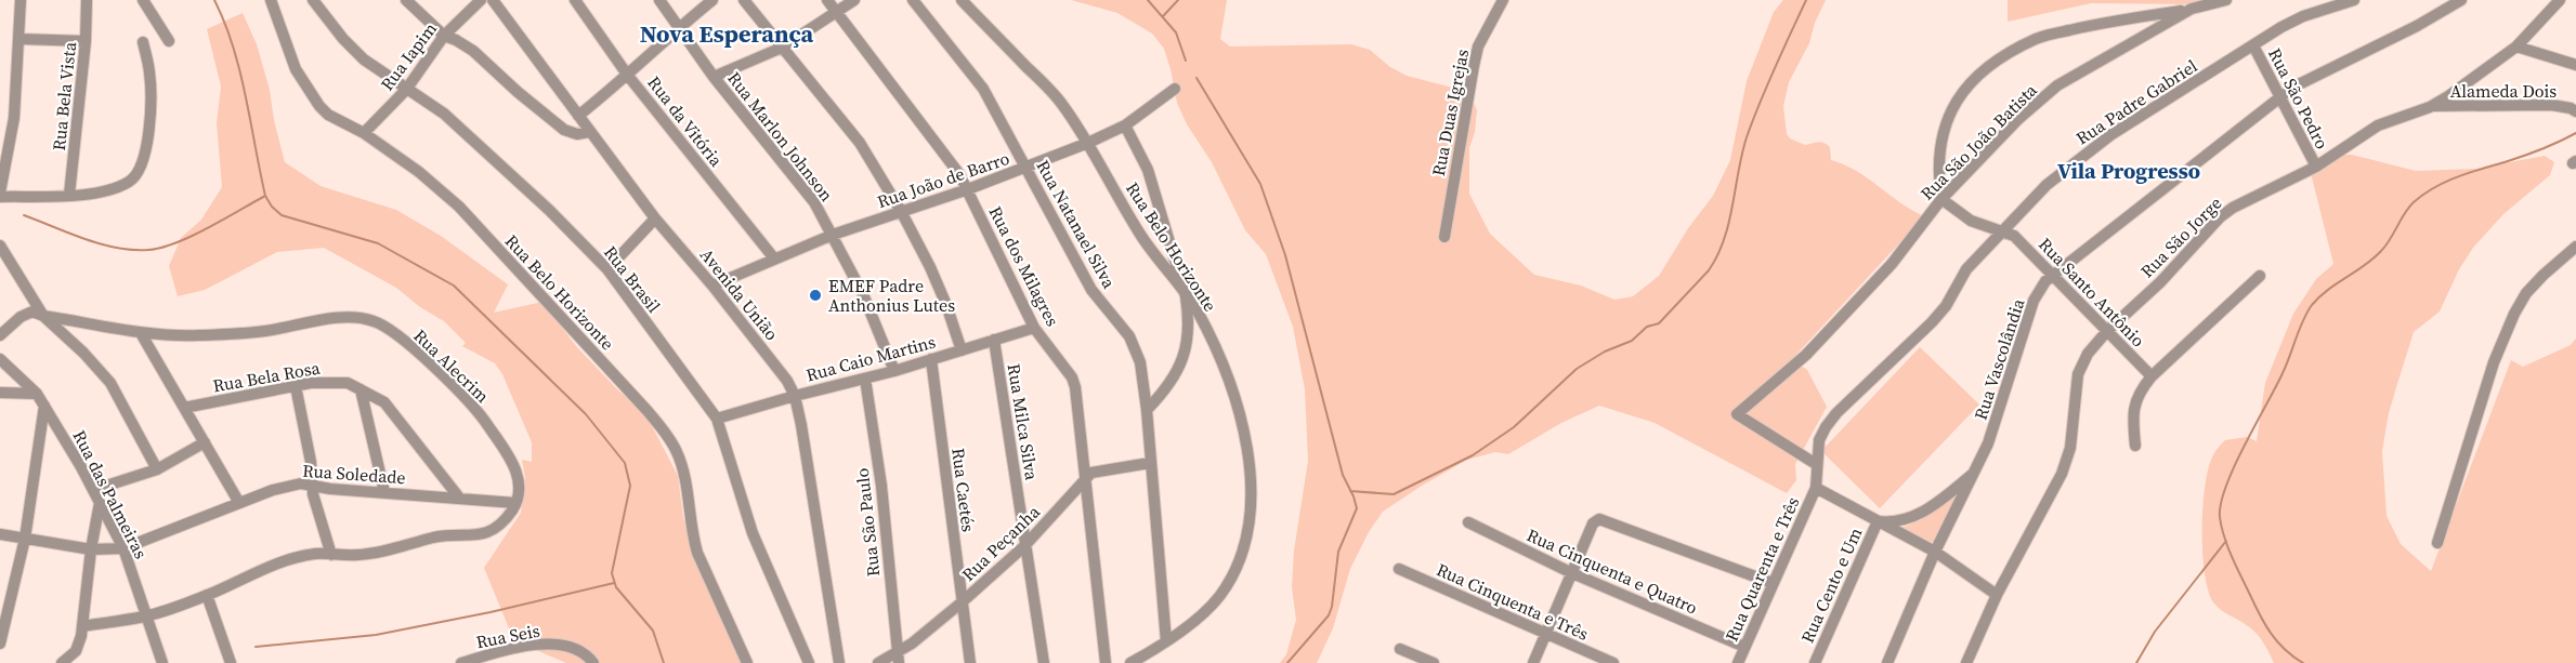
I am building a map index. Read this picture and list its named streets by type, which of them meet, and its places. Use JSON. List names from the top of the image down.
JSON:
{
  "streets": {
    "street": [
      "Rua Iapim",
      "Alameda Dois",
      "Rua Bela Vista",
      "Rua São Pedro",
      "Rua Padre Gabriel",
      "Rua Duas Igrejas",
      "Rua da Vitória",
      "Rua Marlon Johnson",
      "Rua São João Batista",
      "Rua João de Barro",
      "Rua Natanael Silva",
      "Rua São Jorge",
      "Rua Belo Horizonte",
      "Rua dos Milagres",
      "Rua Brasil",
      "Rua Santo Antônio",
      "Avenida União",
      "Rua Caio Martins",
      "Rua Vascolândia",
      "Rua Alecrim",
      "Rua Bela Rosa",
      "Rua Milca Silva",
      "Rua Soledade",
      "Rua Caetés",
      "Rua das Palmeiras",
      "Rua São Paulo",
      "Rua Peçanha",
      "Rua Quarenta e Três",
      "Rua Cinquenta e Quatro",
      "Rua Cento e Um",
      "Rua Cinquenta e Três",
      "Rua Seis"
    ]
  },
  "crossings": [
    ["Rua Iapim", "Rua Belo Horizonte"],
    ["Rua Iapim", "Rua Brasil"],
    ["Alameda Dois", "Rua São Jorge"],
    ["Rua São Pedro", "Rua Padre Gabriel"],
    ["Rua São Pedro", "Rua São Jorge"],
    ["Rua São Pedro", "Rua Vascolândia"],
    ["Rua Padre Gabriel", "Rua São João Batista"],
    ["Rua Padre Gabriel", "Rua Santo Antônio"],
    ["Rua Padre Gabriel", "Rua Quarenta e Três"],
    ["Rua da Vitória", "Rua João de Barro"],
    ["Rua Marlon Johnson", "Rua João de Barro"],
    ["Rua Marlon Johnson", "Rua Caio Martins"],
    ["Rua São João Batista", "Rua Santo Antônio"],
    ["Rua João de Barro", "Rua Natanael Silva"],
    ["Rua João de Barro", "Rua Belo Horizonte"],
    ["Rua João de Barro", "Rua dos Milagres"],
    ["Rua João de Barro", "Avenida União"],
    ["Rua Natanael Silva", "Rua Belo Horizonte"],
    ["Rua São Jorge", "Rua Santo Antônio"],
    ["Rua dos Milagres", "Rua Caio Martins"],
    ["Rua dos Milagres", "Rua Peçanha"],
    ["Rua Brasil", "Rua Caio Martins"],
    ["Rua Santo Antônio", "Rua Vascolândia"],
    ["Avenida União", "Rua Caio Martins"],
    ["Rua Caio Martins", "Rua Milca Silva"],
    ["Rua Caio Martins", "Rua Caetés"],
    ["Rua Caio Martins", "Rua São Paulo"],
    ["Rua Alecrim", "Rua Soledade"],
    ["Rua Bela Rosa", "Rua Soledade"],
    ["Rua Milca Silva", "Rua Peçanha"],
    ["Rua Soledade", "Rua das Palmeiras"],
    ["Rua Caetés", "Rua Peçanha"],
    ["Rua São Paulo", "Rua Peçanha"],
    ["Rua Quarenta e Três", "Rua Cinquenta e Quatro"]
  ],
  "districts": ["Nova Esperança", "Vila Progresso"],
  "places": ["EMEF Padre Anthonius Lutes"]
}
